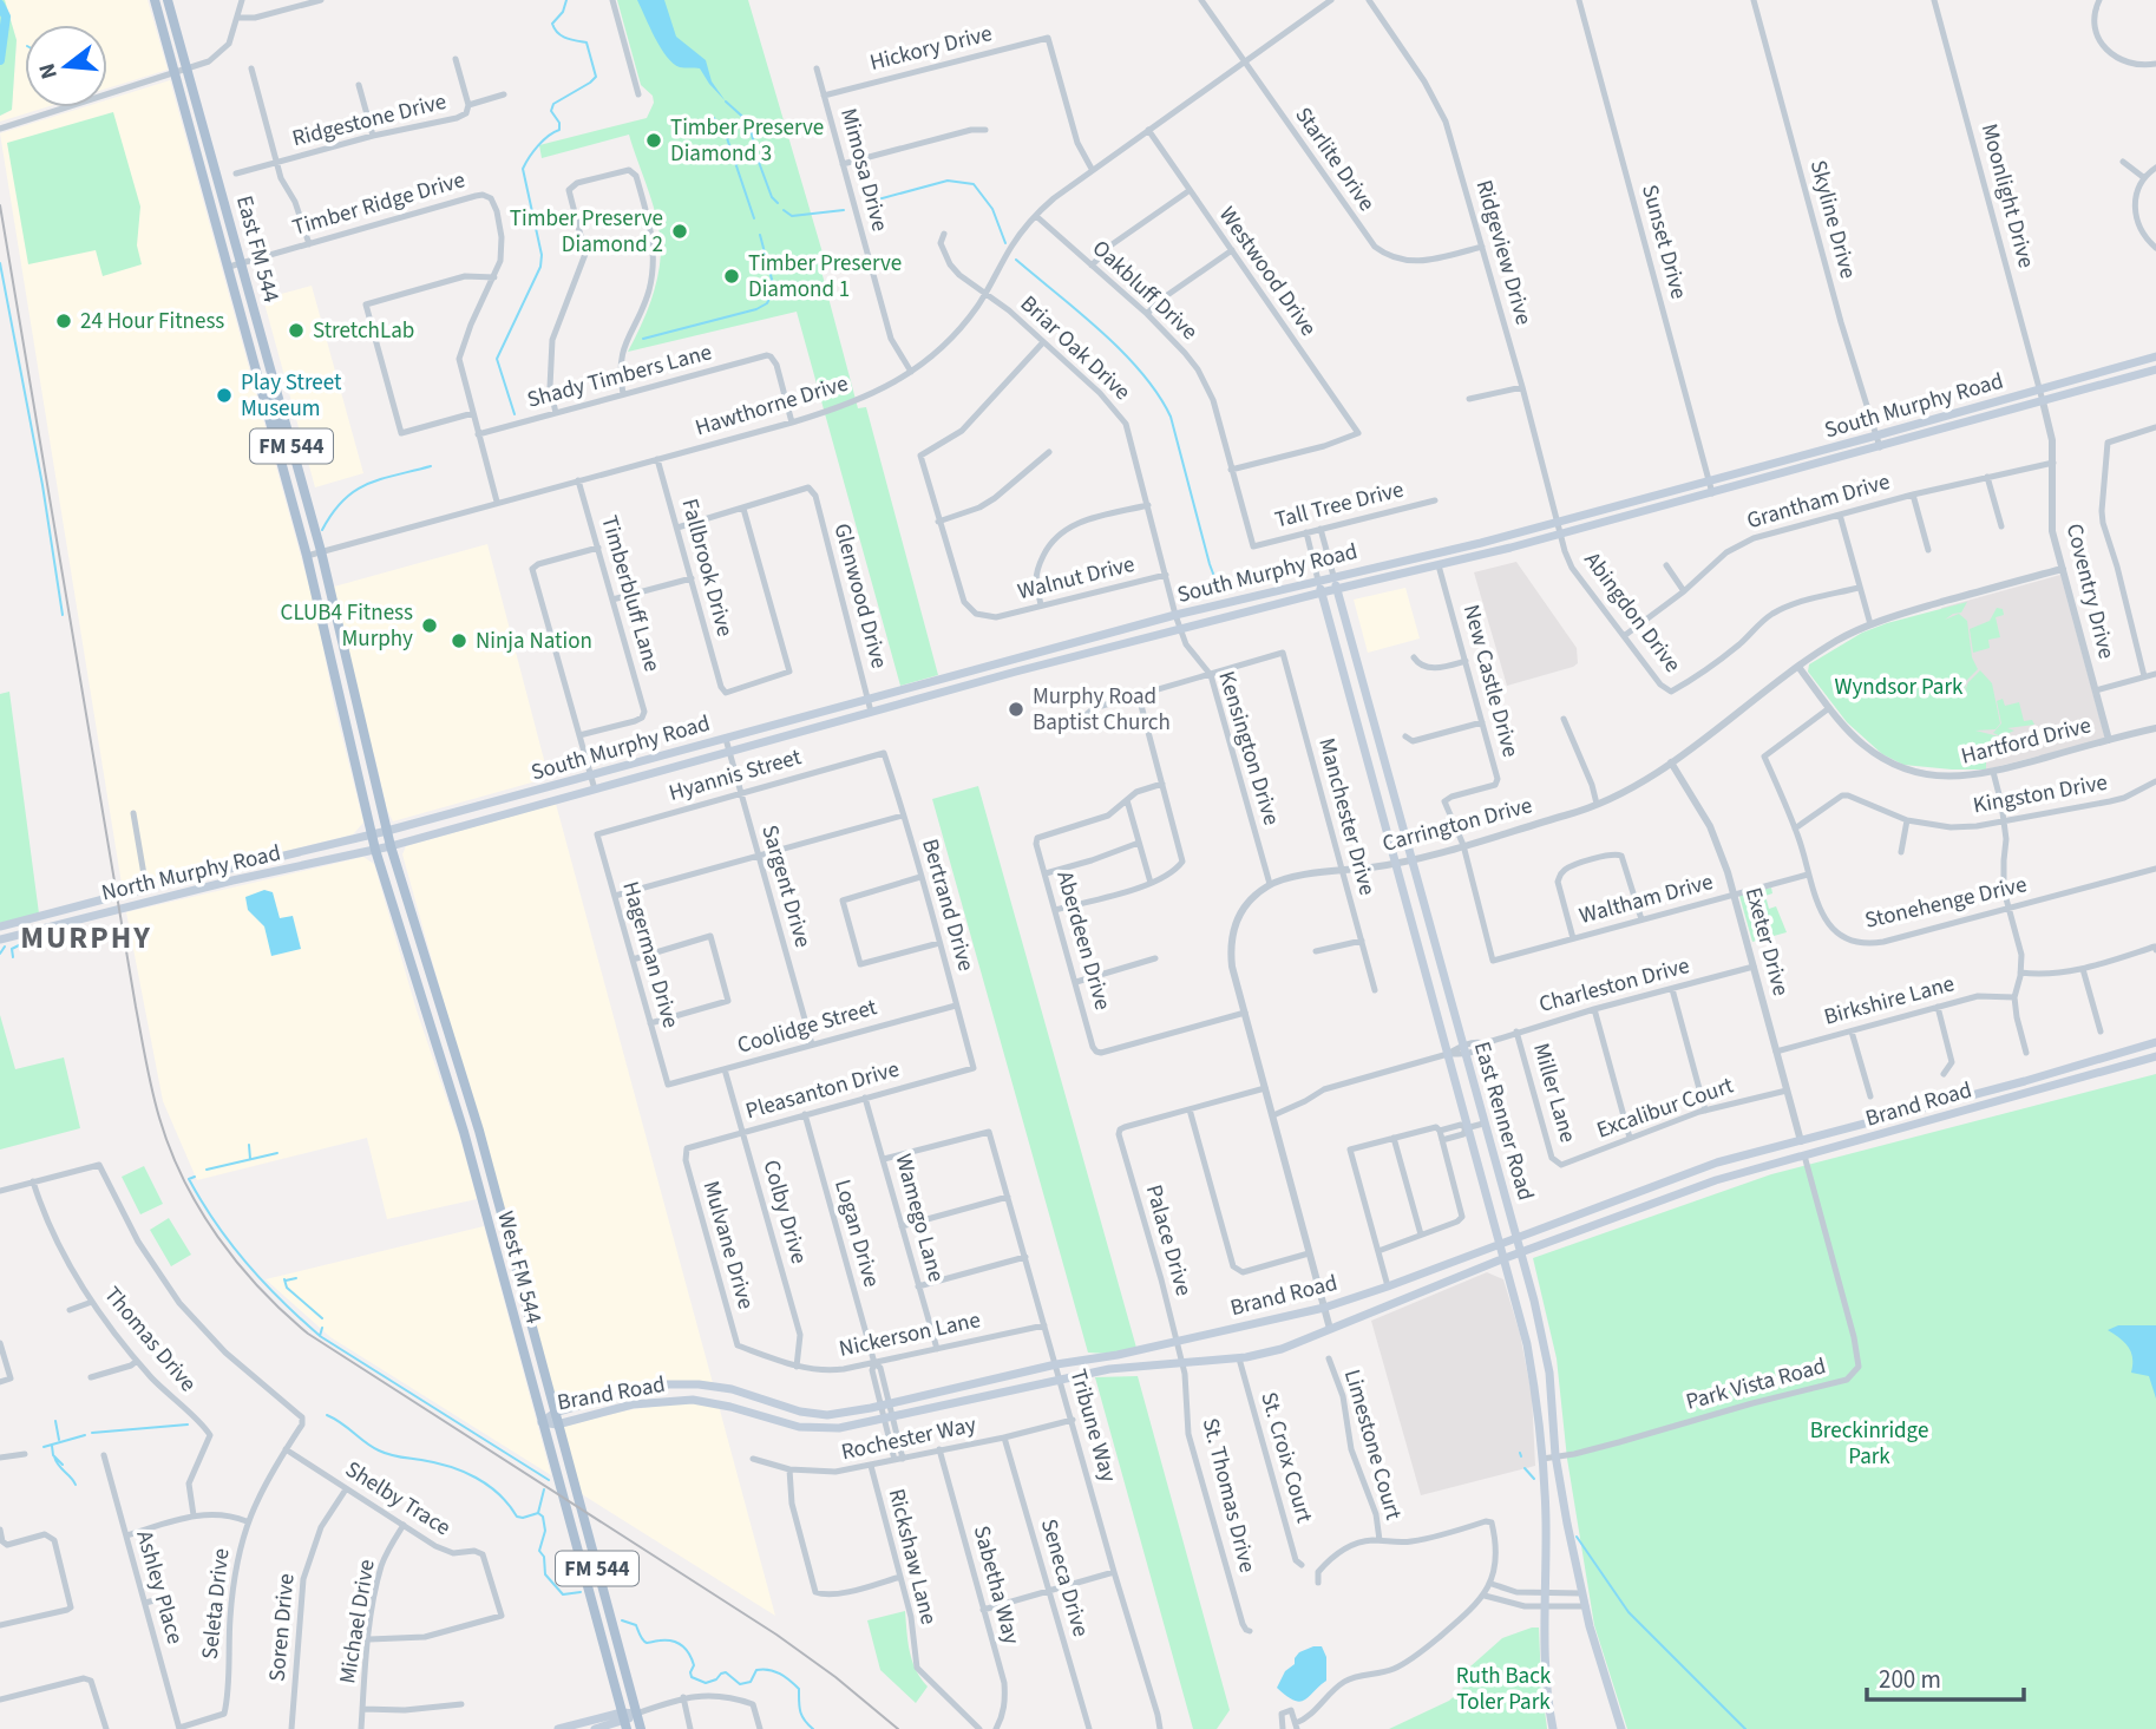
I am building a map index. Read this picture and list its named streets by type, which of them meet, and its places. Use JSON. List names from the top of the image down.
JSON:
{
  "streets": {
    "main road": [
      "East FM 544",
      "South Murphy Road",
      "FM 544",
      "North Murphy Road",
      "Brand Road",
      "East Renner Road",
      "West FM 544"
    ],
    "street": [
      "Hickory Drive",
      "Ridgestone Drive",
      "Starlite Drive",
      "Mimosa Drive",
      "Moonlight Drive",
      "Timber Ridge Drive",
      "Skyline Drive",
      "Sunset Drive",
      "Ridgeview Drive",
      "Westwood Drive",
      "Oakbluff Drive",
      "Briar Oak Drive",
      "Shady Timbers Lane",
      "Hawthorne Drive",
      "Grantham Drive",
      "Tall Tree Drive",
      "Fallbrook Drive",
      "Walnut Drive",
      "Coventry Drive",
      "Timberbluff Lane",
      "Glenwood Drive",
      "Abingdon Drive",
      "New Castle Drive",
      "Hartford Drive",
      "Kensington Drive",
      "Hyannis Street",
      "Kingston Drive",
      "Manchester Drive",
      "Carrington Drive",
      "Sargent Drive",
      "Waltham Drive",
      "Stonehenge Drive",
      "Bertrand Drive",
      "Aberdeen Drive",
      "Exeter Drive",
      "Hagerman Drive",
      "Charleston Drive",
      "Birkshire Lane",
      "Coolidge Street",
      "Pleasanton Drive",
      "Miller Lane",
      "Excalibur Court",
      "Colby Drive",
      "Wamego Lane",
      "Logan Drive",
      "Palace Drive",
      "Mulvane Drive",
      "Nickerson Lane",
      "Thomas Drive",
      "Park Vista Road",
      "Tribune Way",
      "Rochester Way",
      "Limestone Court",
      "St. Croix Court",
      "St. Thomas Drive",
      "Shelby Trace",
      "Rickshaw Lane",
      "Seneca Drive",
      "Sabetha Way",
      "Ashley Place",
      "Seleta Drive",
      "Michael Drive",
      "Soren Drive"
    ]
  },
  "crossings": [
    ["Hickory Drive", "Mimosa Drive"],
    ["Hickory Drive", "Hawthorne Drive"],
    ["Starlite Drive", "Ridgeview Drive"],
    ["Starlite Drive", "Hawthorne Drive"],
    ["Mimosa Drive", "Hawthorne Drive"],
    ["Moonlight Drive", "South Murphy Road"],
    ["Moonlight Drive", "Coventry Drive"],
    ["Timber Ridge Drive", "East FM 544"],
    ["Skyline Drive", "South Murphy Road"],
    ["Sunset Drive", "South Murphy Road"],
    ["East FM 544", "Hawthorne Drive"],
    ["East FM 544", "South Murphy Road"],
    ["East FM 544", "North Murphy Road"],
    ["East FM 544", "West FM 544"],
    ["Ridgeview Drive", "South Murphy Road"],
    ["Ridgeview Drive", "Abingdon Drive"],
    ["Westwood Drive", "Oakbluff Drive"],
    ["Westwood Drive", "Hawthorne Drive"],
    ["Oakbluff Drive", "Hawthorne Drive"],
    ["Oakbluff Drive", "Tall Tree Drive"],
    ["Briar Oak Drive", "Hawthorne Drive"],
    ["Briar Oak Drive", "South Murphy Road"],
    ["Briar Oak Drive", "Walnut Drive"],
    ["Briar Oak Drive", "Kensington Drive"],
    ["Shady Timbers Lane", "Hawthorne Drive"],
    ["Hawthorne Drive", "Fallbrook Drive"],
    ["Hawthorne Drive", "Timberbluff Lane"],
    ["South Murphy Road", "Coventry Drive"],
    ["South Murphy Road", "Glenwood Drive"],
    ["South Murphy Road", "Abingdon Drive"],
    ["South Murphy Road", "New Castle Drive"],
    ["South Murphy Road", "Kensington Drive"],
    ["South Murphy Road", "North Murphy Road"],
    ["South Murphy Road", "Sargent Drive"],
    ["South Murphy Road", "East Renner Road"],
    ["South Murphy Road", "West FM 544"],
    ["Grantham Drive", "Coventry Drive"],
    ["Grantham Drive", "Abingdon Drive"],
    ["Tall Tree Drive", "East Renner Road"],
    ["Fallbrook Drive", "Glenwood Drive"],
    ["Coventry Drive", "Hartford Drive"],
    ["Coventry Drive", "Carrington Drive"],
    ["New Castle Drive", "Carrington Drive"],
    ["New Castle Drive", "Waltham Drive"],
    ["Hartford Drive", "Carrington Drive"],
    ["Hartford Drive", "Stonehenge Drive"],
    ["Kensington Drive", "Manchester Drive"],
    ["Kensington Drive", "Carrington Drive"],
    ["Hyannis Street", "Sargent Drive"],
    ["Hyannis Street", "Bertrand Drive"],
    ["Hyannis Street", "Hagerman Drive"],
    ["Kingston Drive", "Stonehenge Drive"],
    ["Manchester Drive", "Carrington Drive"],
    ["Carrington Drive", "Exeter Drive"],
    ["Carrington Drive", "East Renner Road"],
    ["North Murphy Road", "West FM 544"],
    ["Sargent Drive", "Coolidge Street"],
    ["Waltham Drive", "Stonehenge Drive"],
    ["Waltham Drive", "Exeter Drive"],
    ["Bertrand Drive", "Coolidge Street"],
    ["Bertrand Drive", "Pleasanton Drive"],
    ["Exeter Drive", "Charleston Drive"],
    ["Exeter Drive", "Birkshire Lane"],
    ["Exeter Drive", "Brand Road"],
    ["Exeter Drive", "Excalibur Court"],
    ["Hagerman Drive", "Coolidge Street"],
    ["Charleston Drive", "Miller Lane"],
    ["Charleston Drive", "East Renner Road"],
    ["Coolidge Street", "Colby Drive"],
    ["Pleasanton Drive", "Colby Drive"],
    ["Pleasanton Drive", "Wamego Lane"],
    ["Pleasanton Drive", "Logan Drive"],
    ["Pleasanton Drive", "Mulvane Drive"],
    ["Miller Lane", "Excalibur Court"],
    ["Brand Road", "East Renner Road"],
    ["Brand Road", "Logan Drive"],
    ["Brand Road", "Palace Drive"],
    ["Brand Road", "West FM 544"],
    ["Brand Road", "Park Vista Road"],
    ["Brand Road", "Tribune Way"],
    ["Brand Road", "St. Croix Court"],
    ["Brand Road", "St. Thomas Drive"],
    ["East Renner Road", "Park Vista Road"],
    ["Colby Drive", "Nickerson Lane"],
    ["Wamego Lane", "Nickerson Lane"],
    ["Wamego Lane", "Tribune Way"],
    ["Logan Drive", "Nickerson Lane"],
    ["Logan Drive", "Rochester Way"],
    ["Palace Drive", "St. Thomas Drive"],
    ["Mulvane Drive", "Nickerson Lane"],
    ["Nickerson Lane", "Tribune Way"],
    ["Thomas Drive", "Seleta Drive"],
    ["Tribune Way", "Rochester Way"],
    ["Rochester Way", "Rickshaw Lane"],
    ["Rochester Way", "Seneca Drive"],
    ["Rochester Way", "Sabetha Way"],
    ["Shelby Trace", "Seleta Drive"],
    ["Shelby Trace", "Michael Drive"],
    ["Shelby Trace", "Soren Drive"],
    ["Ashley Place", "Seleta Drive"]
  ],
  "districts": ["MURPHY"],
  "parks": ["Wyndsor Park", "Breckinridge Park", "Ruth Back Toler Park"],
  "places": [
    "Timber Preserve Diamond 3",
    "Timber Preserve Diamond 2",
    "Timber Preserve Diamond 1",
    "24 Hour Fitness",
    "StretchLab",
    "Play Street Museum",
    "CLUB4 Fitness Murphy",
    "Ninja Nation",
    "Murphy Road Baptist Church"
  ],
  "scale_bar": "200 m",
  "north": "left"
}
